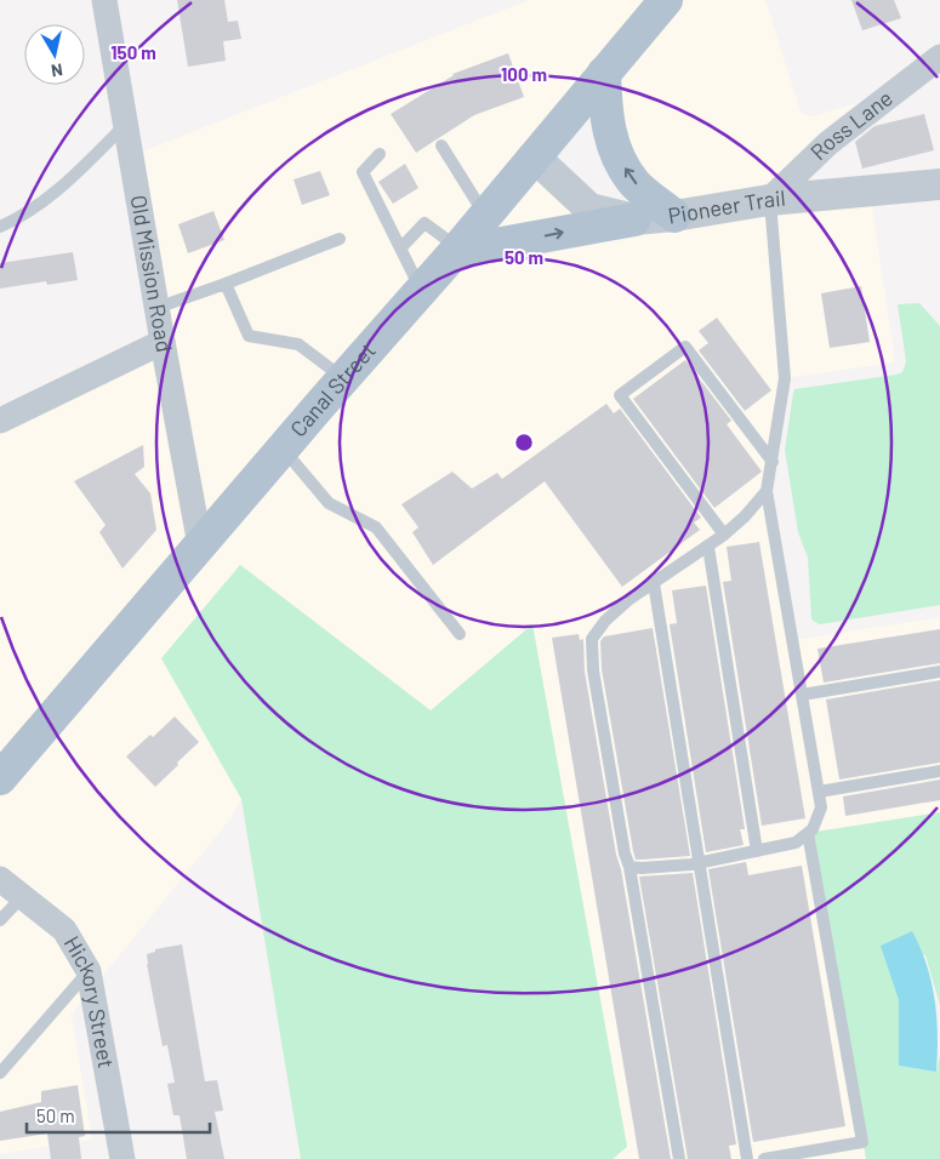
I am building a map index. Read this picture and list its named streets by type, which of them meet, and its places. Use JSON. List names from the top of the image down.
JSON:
{
  "streets": {
    "main road": ["Canal Street"],
    "street": [
      "Ross Lane",
      "Pioneer Trail",
      "Old Mission Road",
      "Hickory Street"
    ]
  },
  "crossings": [
    ["Ross Lane", "Pioneer Trail"],
    ["Pioneer Trail", "Canal Street"],
    ["Old Mission Road", "Canal Street"]
  ],
  "scale_bar": "50 m",
  "north": "bottom",
  "rings": ["150 m", "100 m", "50 m"]
}
